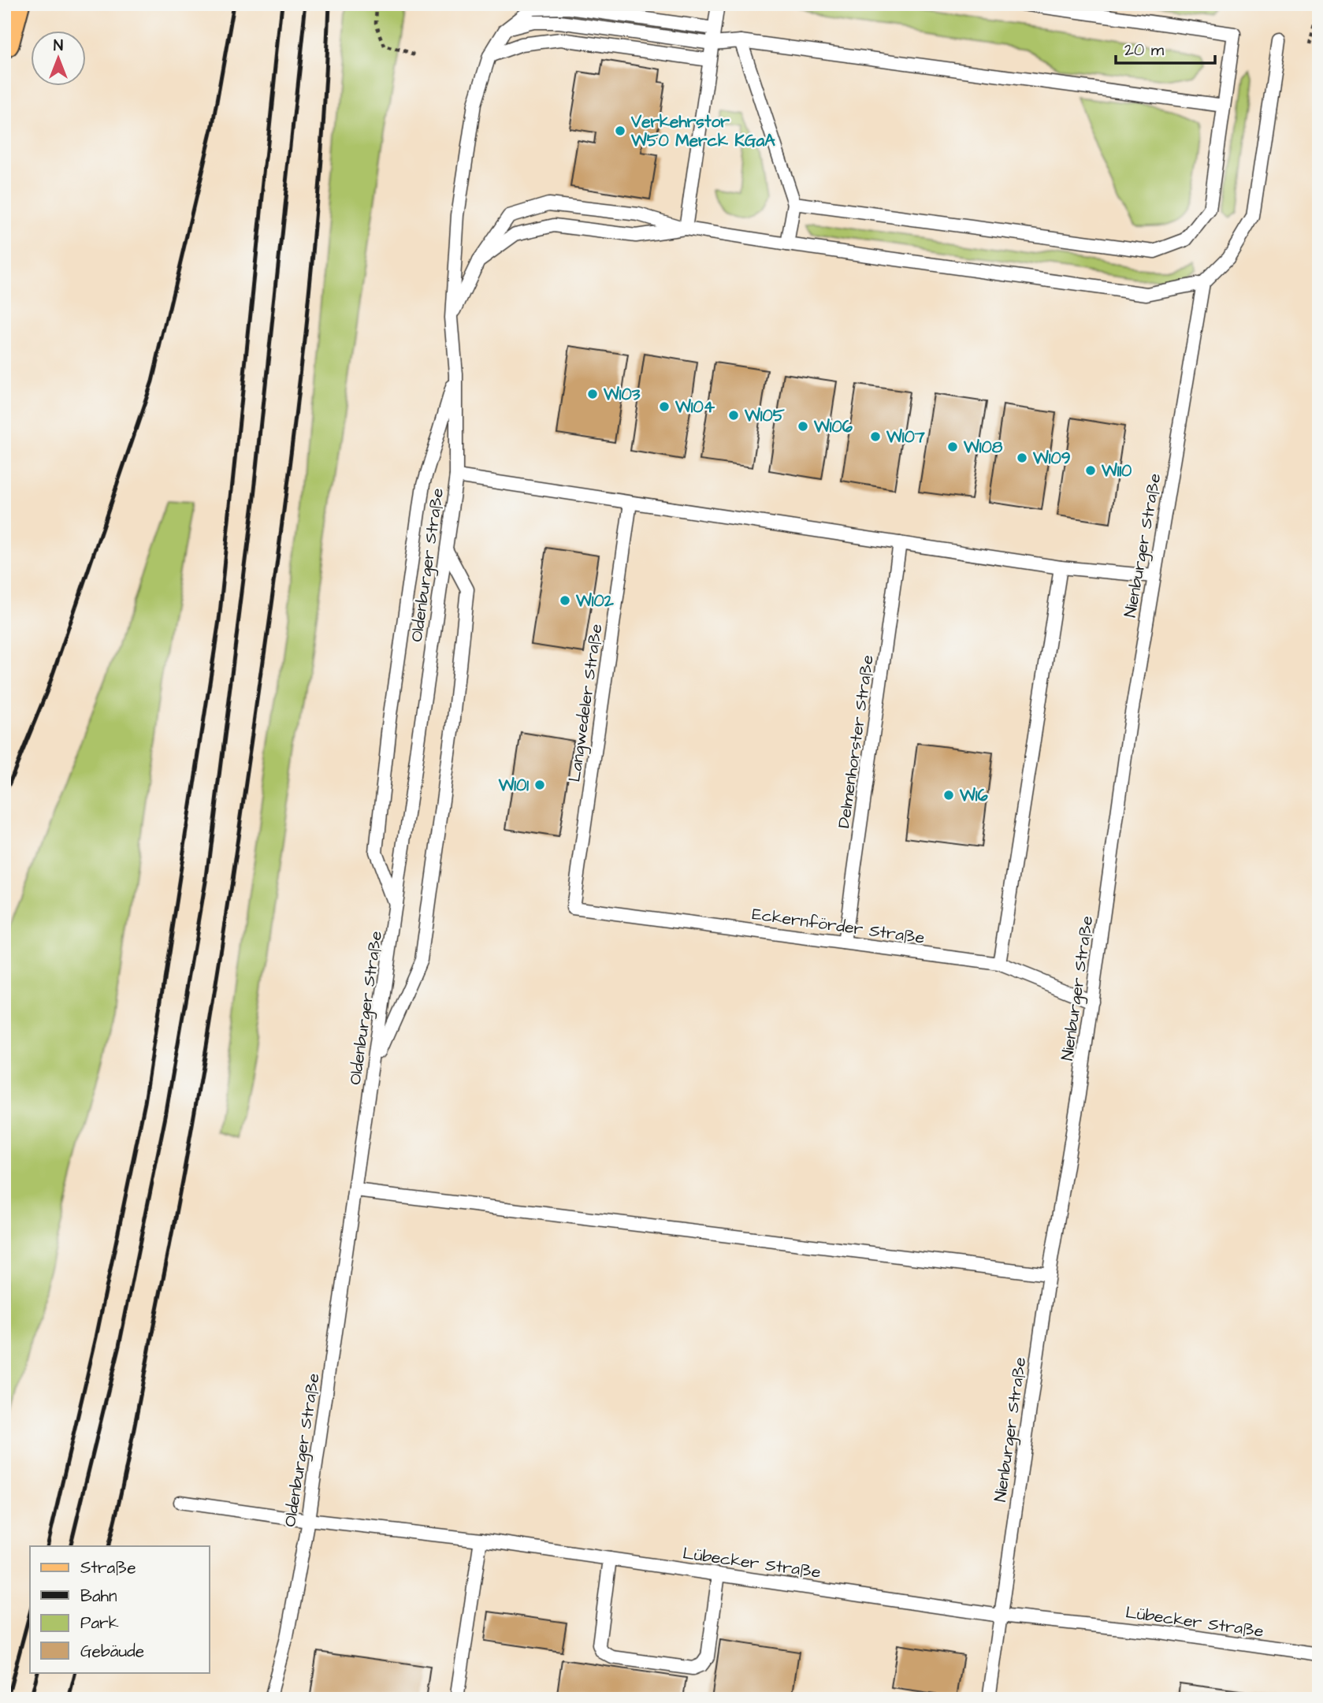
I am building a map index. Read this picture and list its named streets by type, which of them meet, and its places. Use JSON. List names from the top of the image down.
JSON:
{
  "streets": {
    "lane": [
      "Nienburger Straße",
      "Oldenburger Straße",
      "Langwedeler Straße",
      "Delmenhorster Straße",
      "Eckernförder Straße",
      "Lübecker Straße"
    ]
  },
  "crossings": [
    ["Nienburger Straße", "Eckernförder Straße"],
    ["Nienburger Straße", "Lübecker Straße"],
    ["Oldenburger Straße", "Lübecker Straße"],
    ["Langwedeler Straße", "Eckernförder Straße"],
    ["Delmenhorster Straße", "Eckernförder Straße"]
  ],
  "places": [
    "Verkehrstor W50 Merck KGaA",
    "W103",
    "W104",
    "W105",
    "W106",
    "W107",
    "W108",
    "W109",
    "W110",
    "W102",
    "W101",
    "W16"
  ],
  "legend": [
    "Straße",
    "Bahn",
    "Park",
    "Gebäude"
  ],
  "scale_bar": "20 m",
  "north": "top"
}
